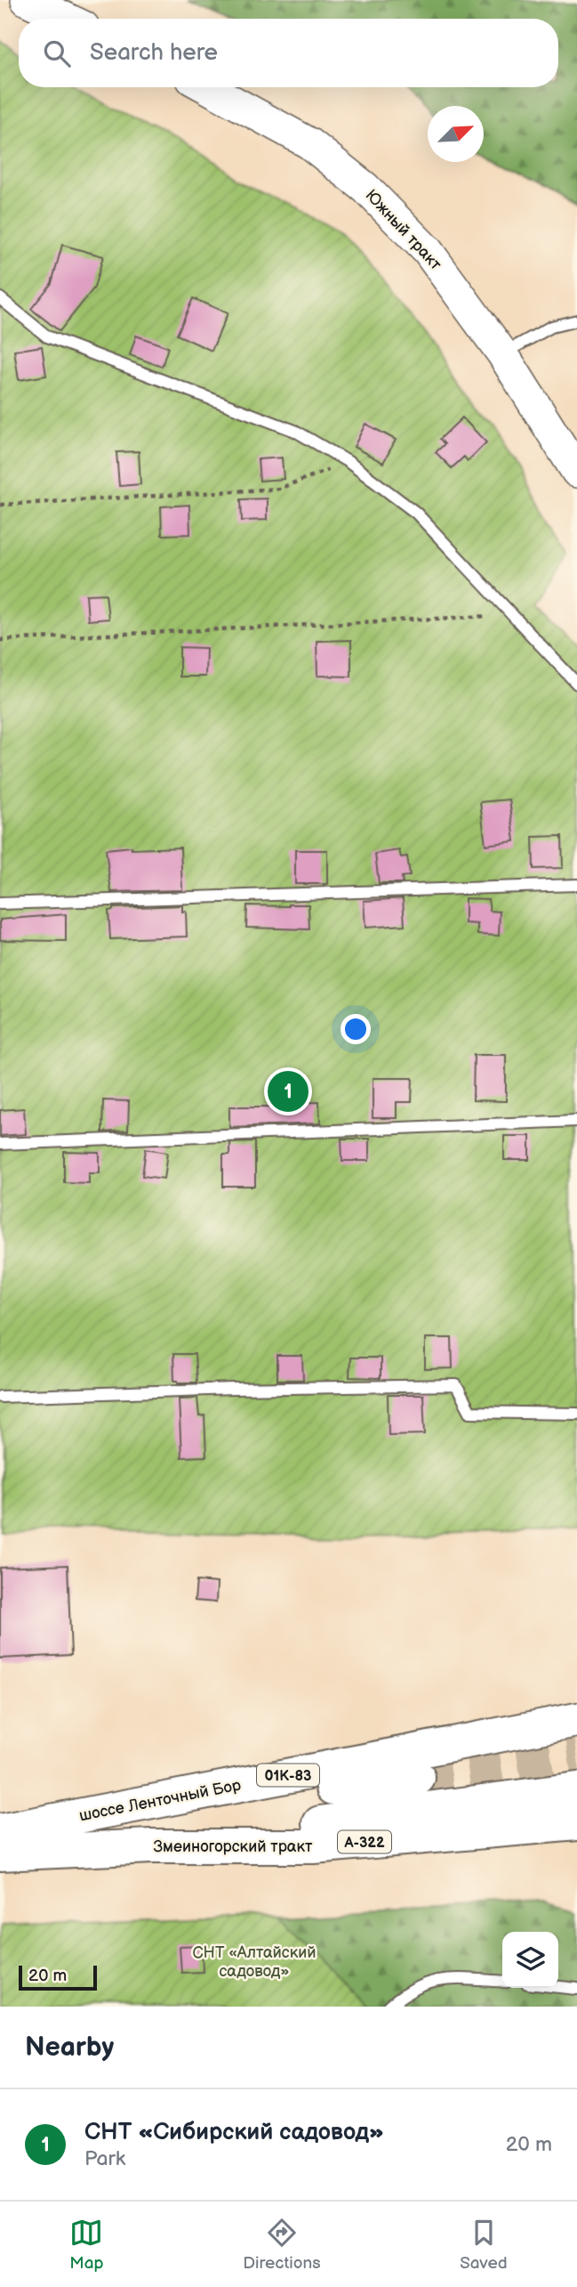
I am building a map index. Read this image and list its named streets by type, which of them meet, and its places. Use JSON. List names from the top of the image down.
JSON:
{
  "streets": {
    "highway": [
      "01К-83",
      "шоссе Ленточный Бор",
      "А-322",
      "Змеиногорский тракт"
    ],
    "main road": ["Южный тракт"]
  },
  "parks": ["СНТ «Алтайский садовод»"],
  "scale_bar": "20 m",
  "north": "top right",
  "page": {
    "search": "Search here",
    "pins": "1",
    "scale": "20 m",
    "heading": "Nearby",
    "list": [
      {
        "mark": "1",
        "name": "СНТ «Сибирский садовод»",
        "note": "Park",
        "value": "20 m"
      }
    ],
    "nav": ["Map", "Directions", "Saved"]
  }
}
